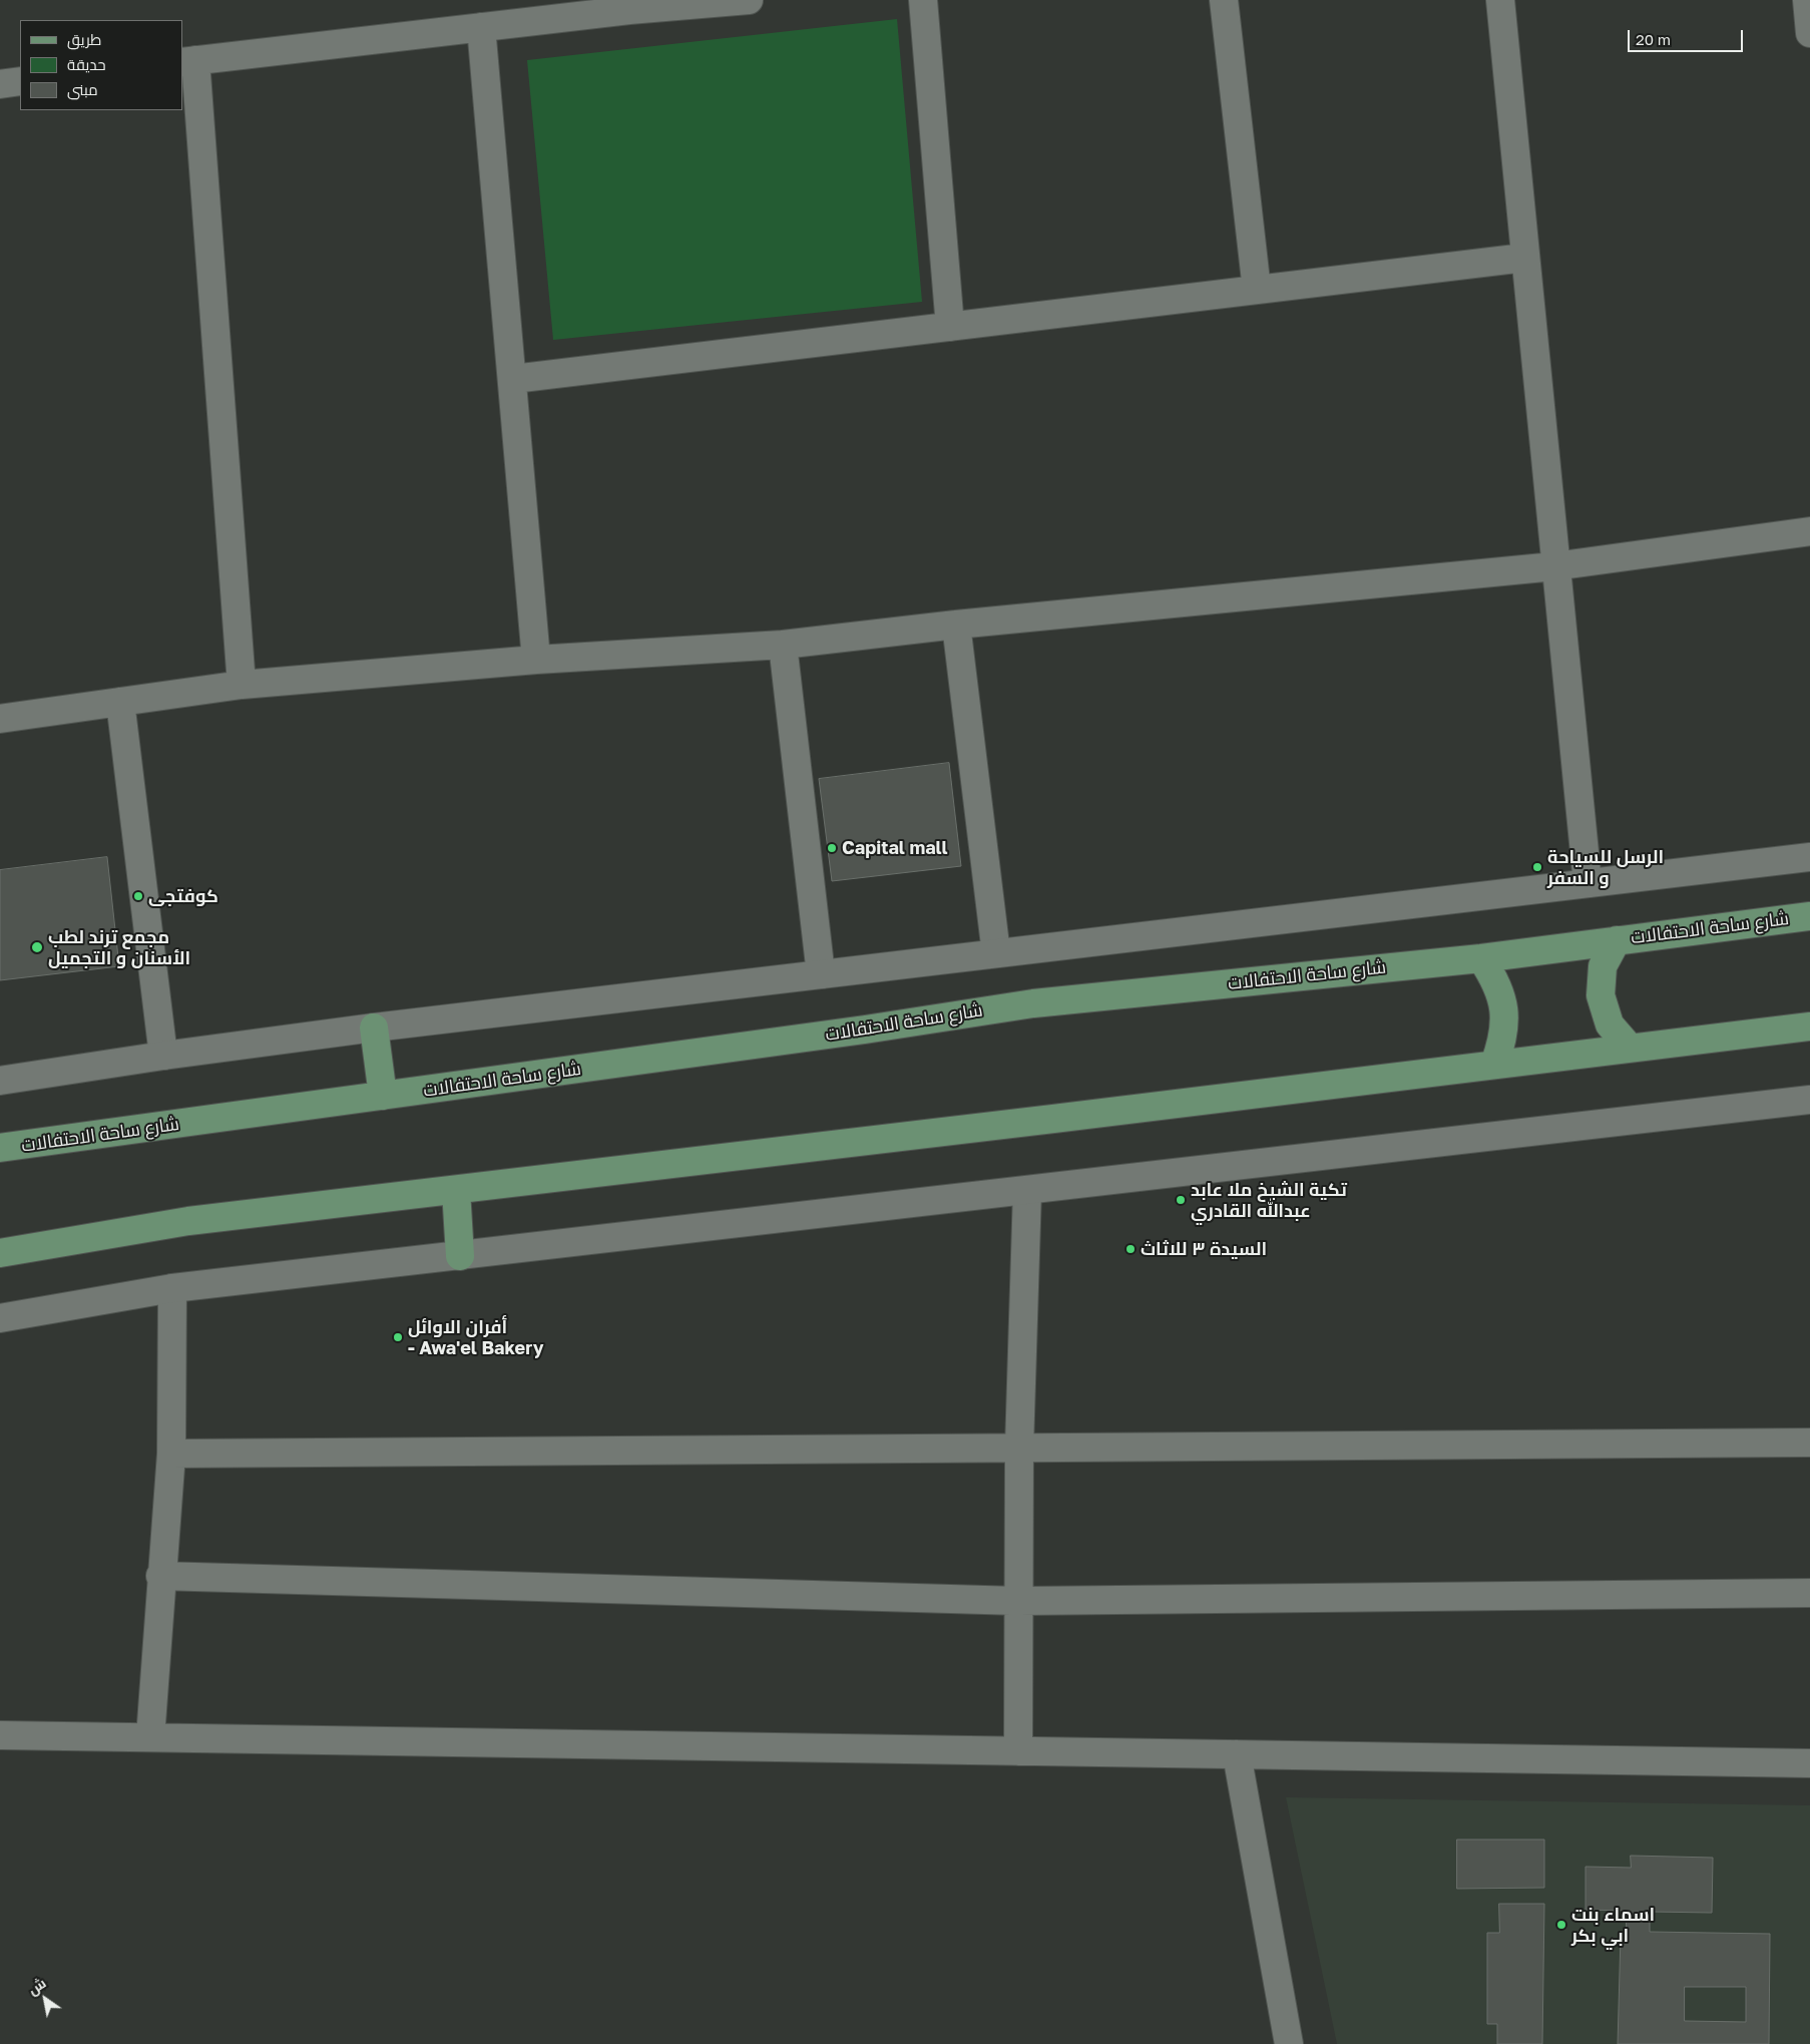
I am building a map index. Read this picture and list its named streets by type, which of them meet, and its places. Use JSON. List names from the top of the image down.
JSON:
{
  "streets": {
    "main road": ["شارع ساحة الاحتفالات"]
  },
  "places": [
    "Capital mall",
    "الرسل للسياحة و السفر",
    "كوفتجى",
    "مجمع ترند لطب الأسنان و التجميل",
    "تكية الشيخ ملا عابد عبدالله القادري",
    "السيدة ٣ للاثاث",
    "أفران الاوائل - Awa'el Bakery",
    "اسماء بنت ابي بكر"
  ],
  "legend": ["طريق", "حديقة", "مبنى"],
  "scale_bar": "20 m",
  "north": "top left"
}
